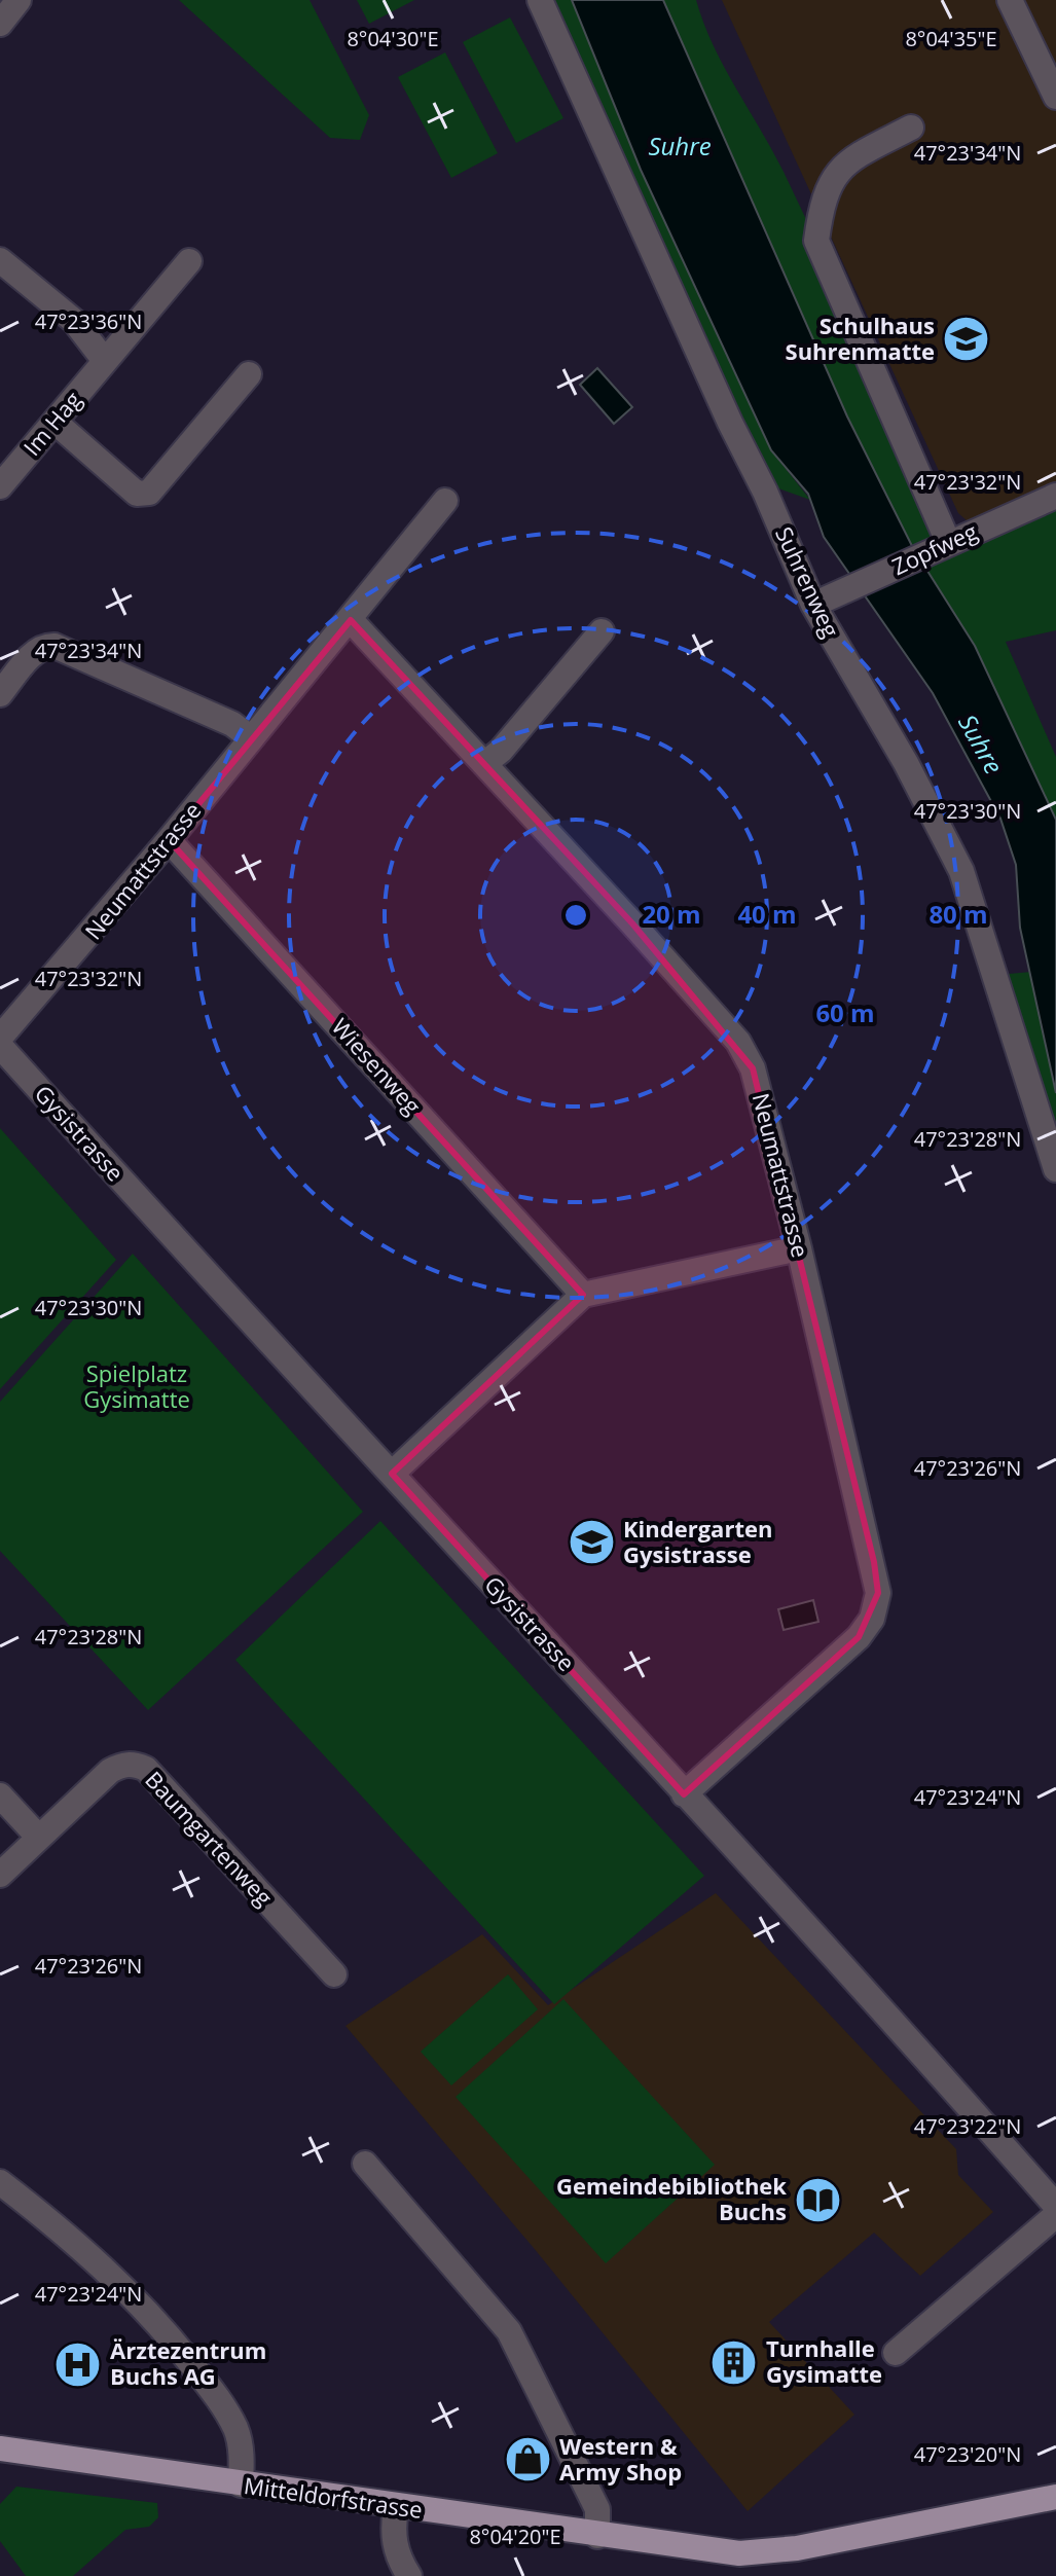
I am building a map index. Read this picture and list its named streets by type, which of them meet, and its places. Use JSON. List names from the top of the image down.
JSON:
{
  "streets": {
    "main road": ["Mitteldorfstrasse"],
    "street": [
      "Im Hag",
      "Zopfweg",
      "Suhrenweg",
      "Neumattstrasse",
      "Wiesenweg",
      "Gysistrasse",
      "Baumgartenweg"
    ]
  },
  "crossings": [
    ["Zopfweg", "Suhrenweg"],
    ["Neumattstrasse", "Wiesenweg"],
    ["Neumattstrasse", "Gysistrasse"]
  ],
  "water": ["Suhre"],
  "parks": ["Spielplatz Gysimatte"],
  "places": {
    "school or university": ["Schulhaus Suhrenmatte", "Kindergarten Gysistrasse"],
    "library": ["Gemeindebibliothek Buchs"],
    "building": ["Turnhalle Gysimatte"],
    "hospital": ["Ärztezentrum Buchs AG"],
    "shop": ["Western & Army Shop"]
  },
  "coordinates": [
    "8°04'30\"E",
    "8°04'35\"E",
    "47°23'34\"N",
    "47°23'36\"N",
    "47°23'32\"N",
    "47°23'30\"N",
    "47°23'28\"N",
    "47°23'26\"N",
    "47°23'24\"N",
    "47°23'22\"N",
    "47°23'20\"N",
    "8°04'20\"E"
  ],
  "rings": [
    "20 m",
    "40 m",
    "80 m",
    "60 m"
  ]
}
